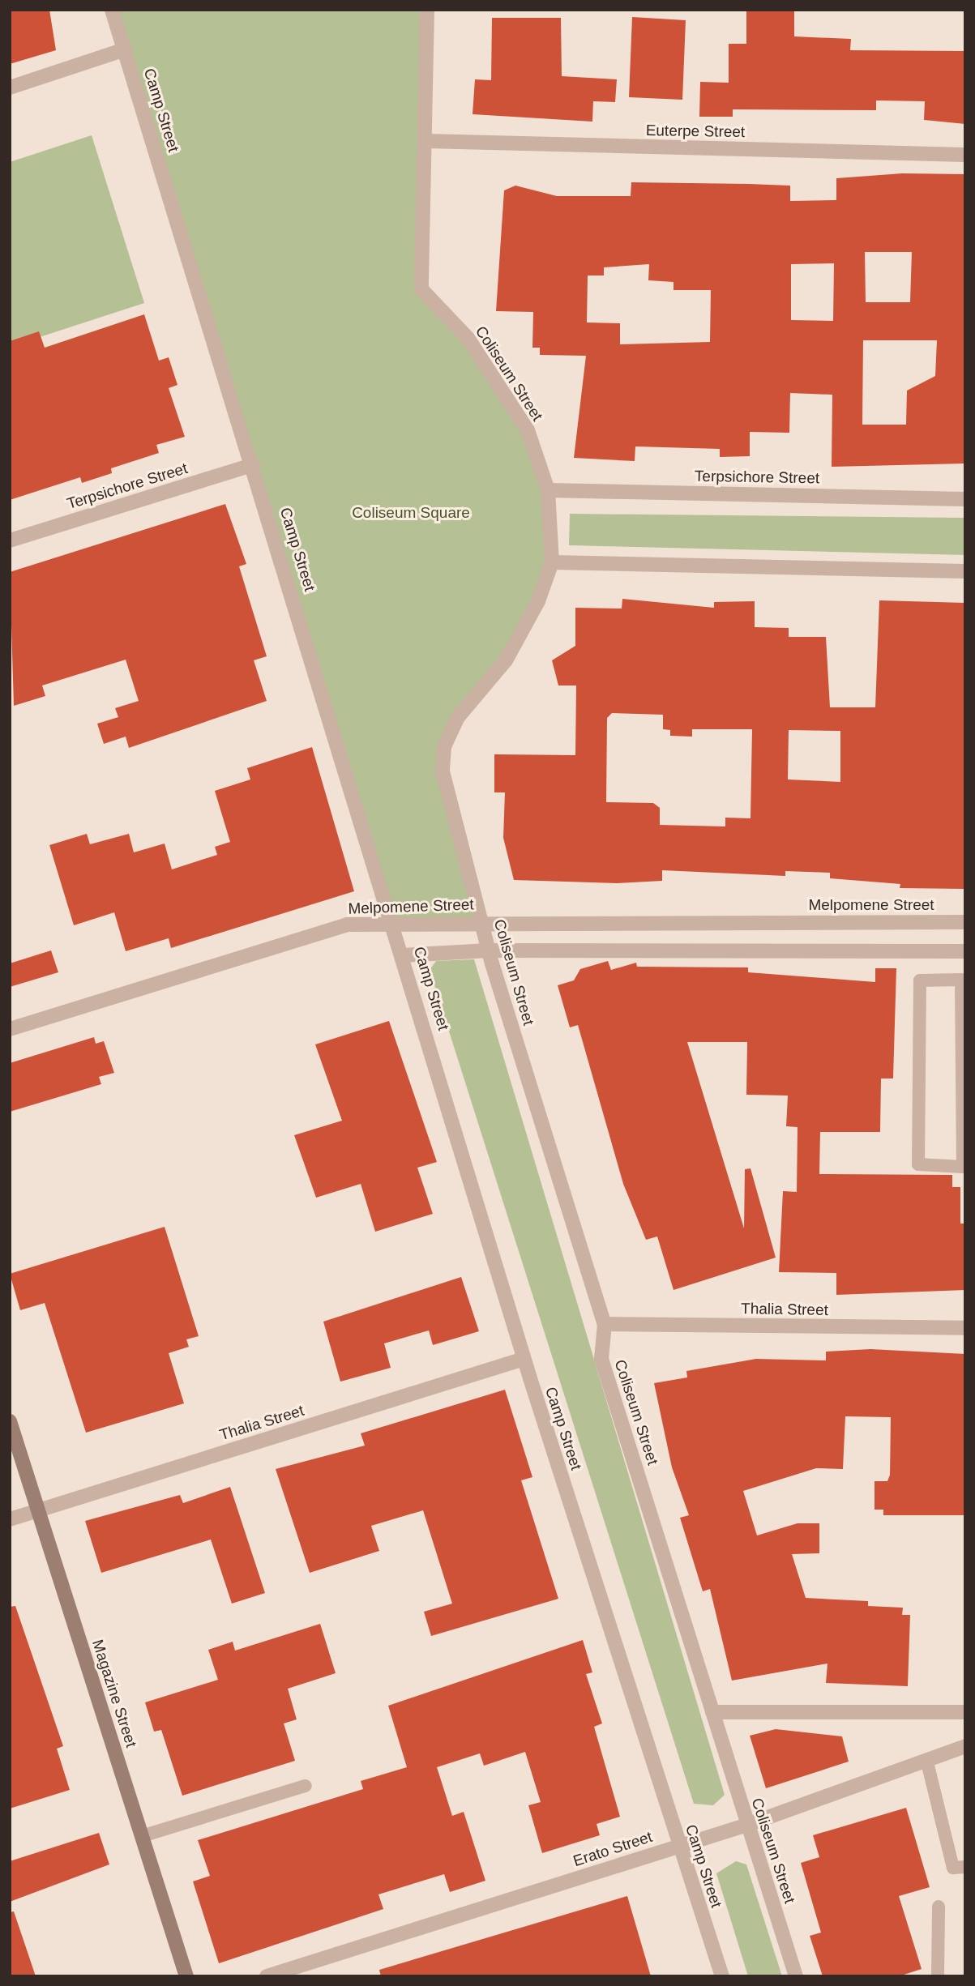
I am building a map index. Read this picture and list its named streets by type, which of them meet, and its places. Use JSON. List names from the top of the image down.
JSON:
{
  "streets": {
    "street": [
      "Camp Street",
      "Euterpe Street",
      "Coliseum Street",
      "Terpsichore Street",
      "Melpomene Street",
      "Thalia Street",
      "Magazine Street",
      "Erato Street"
    ]
  },
  "crossings": [
    ["Camp Street", "Terpsichore Street"],
    ["Camp Street", "Melpomene Street"],
    ["Camp Street", "Thalia Street"],
    ["Camp Street", "Erato Street"],
    ["Euterpe Street", "Coliseum Street"],
    ["Coliseum Street", "Terpsichore Street"],
    ["Coliseum Street", "Melpomene Street"],
    ["Coliseum Street", "Thalia Street"],
    ["Coliseum Street", "Erato Street"],
    ["Thalia Street", "Magazine Street"]
  ],
  "parks": ["Coliseum Square"]
}
